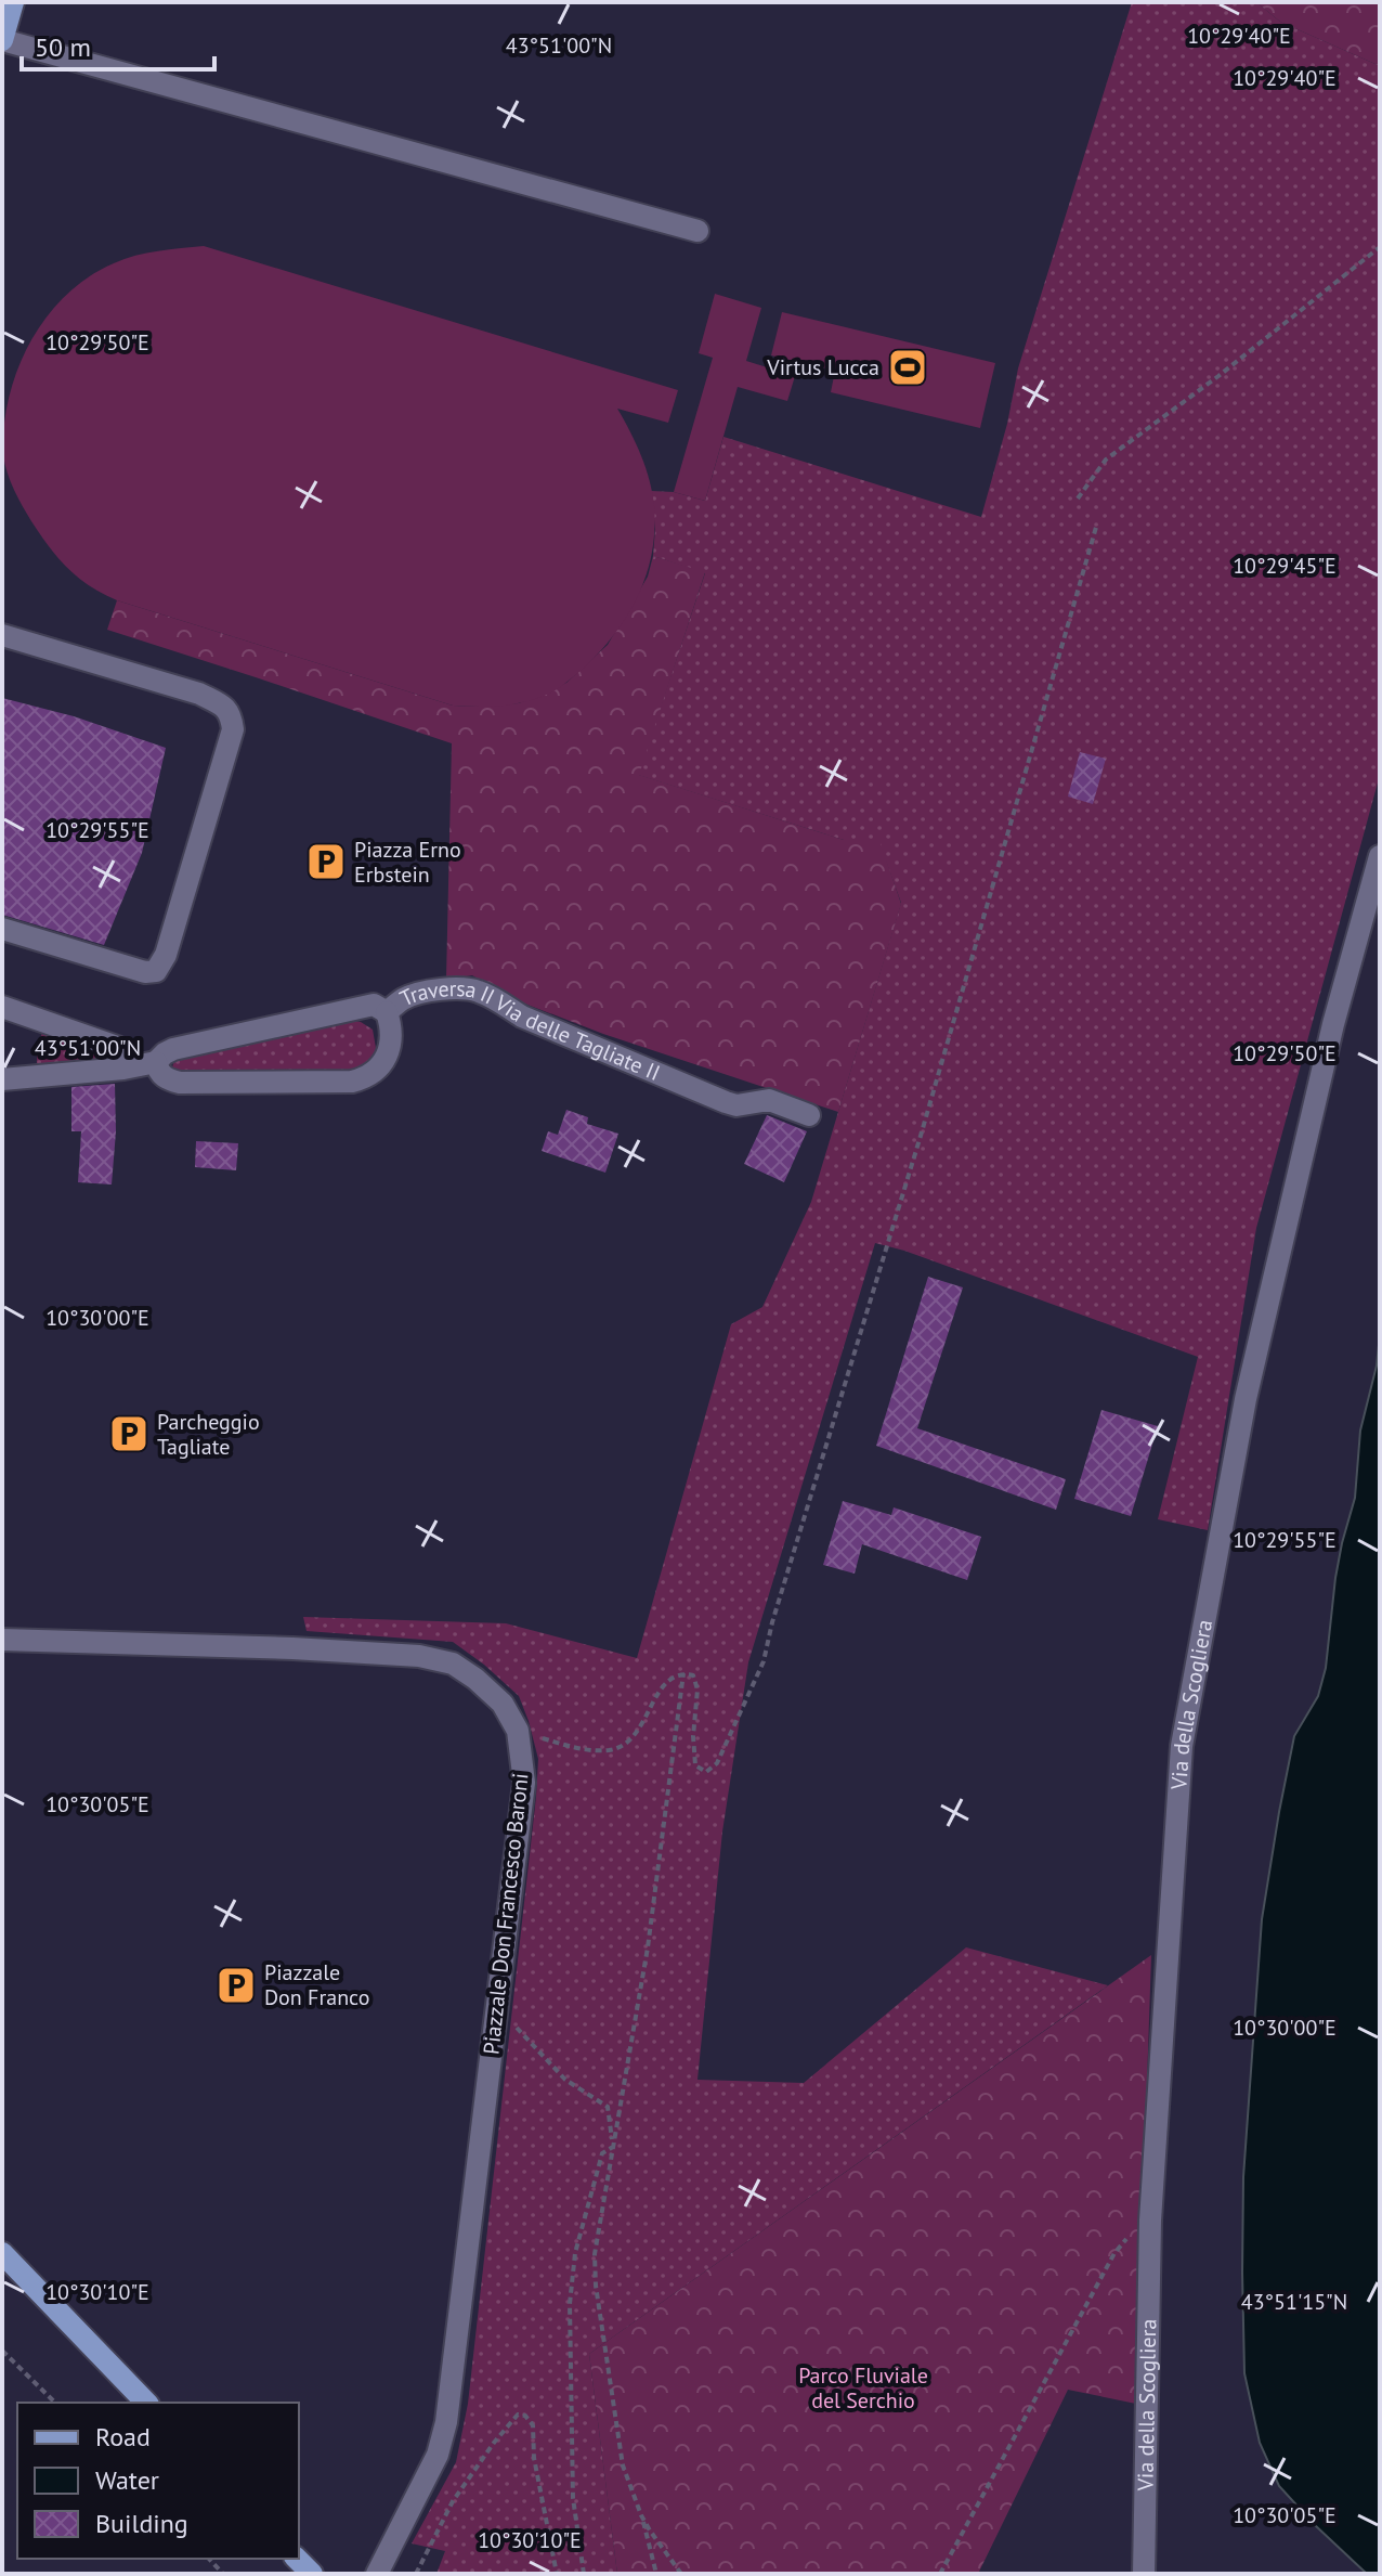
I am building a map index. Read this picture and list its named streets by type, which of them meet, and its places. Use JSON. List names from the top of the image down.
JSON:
{
  "streets": {
    "street": ["Traversa II Via delle Tagliate II", "Via della Scogliera", "Piazzale Don Francesco Baroni"]
  },
  "parks": ["Parco Fluviale del Serchio"],
  "places": {
    "sports": ["Virtus Lucca"],
    "parking": ["Piazza Erno Erbstein", "Parcheggio Tagliate", "Piazzale Don Franco"]
  },
  "legend": ["Road", "Water", "Building"],
  "scale_bar": "50 m",
  "coordinates": [
    "10°29'40\"E",
    "43°51'00\"N",
    "10°29'50\"E",
    "10°29'45\"E",
    "10°29'55\"E",
    "10°30'00\"E",
    "10°30'05\"E",
    "10°30'10\"E",
    "43°51'15\"N"
  ]
}
